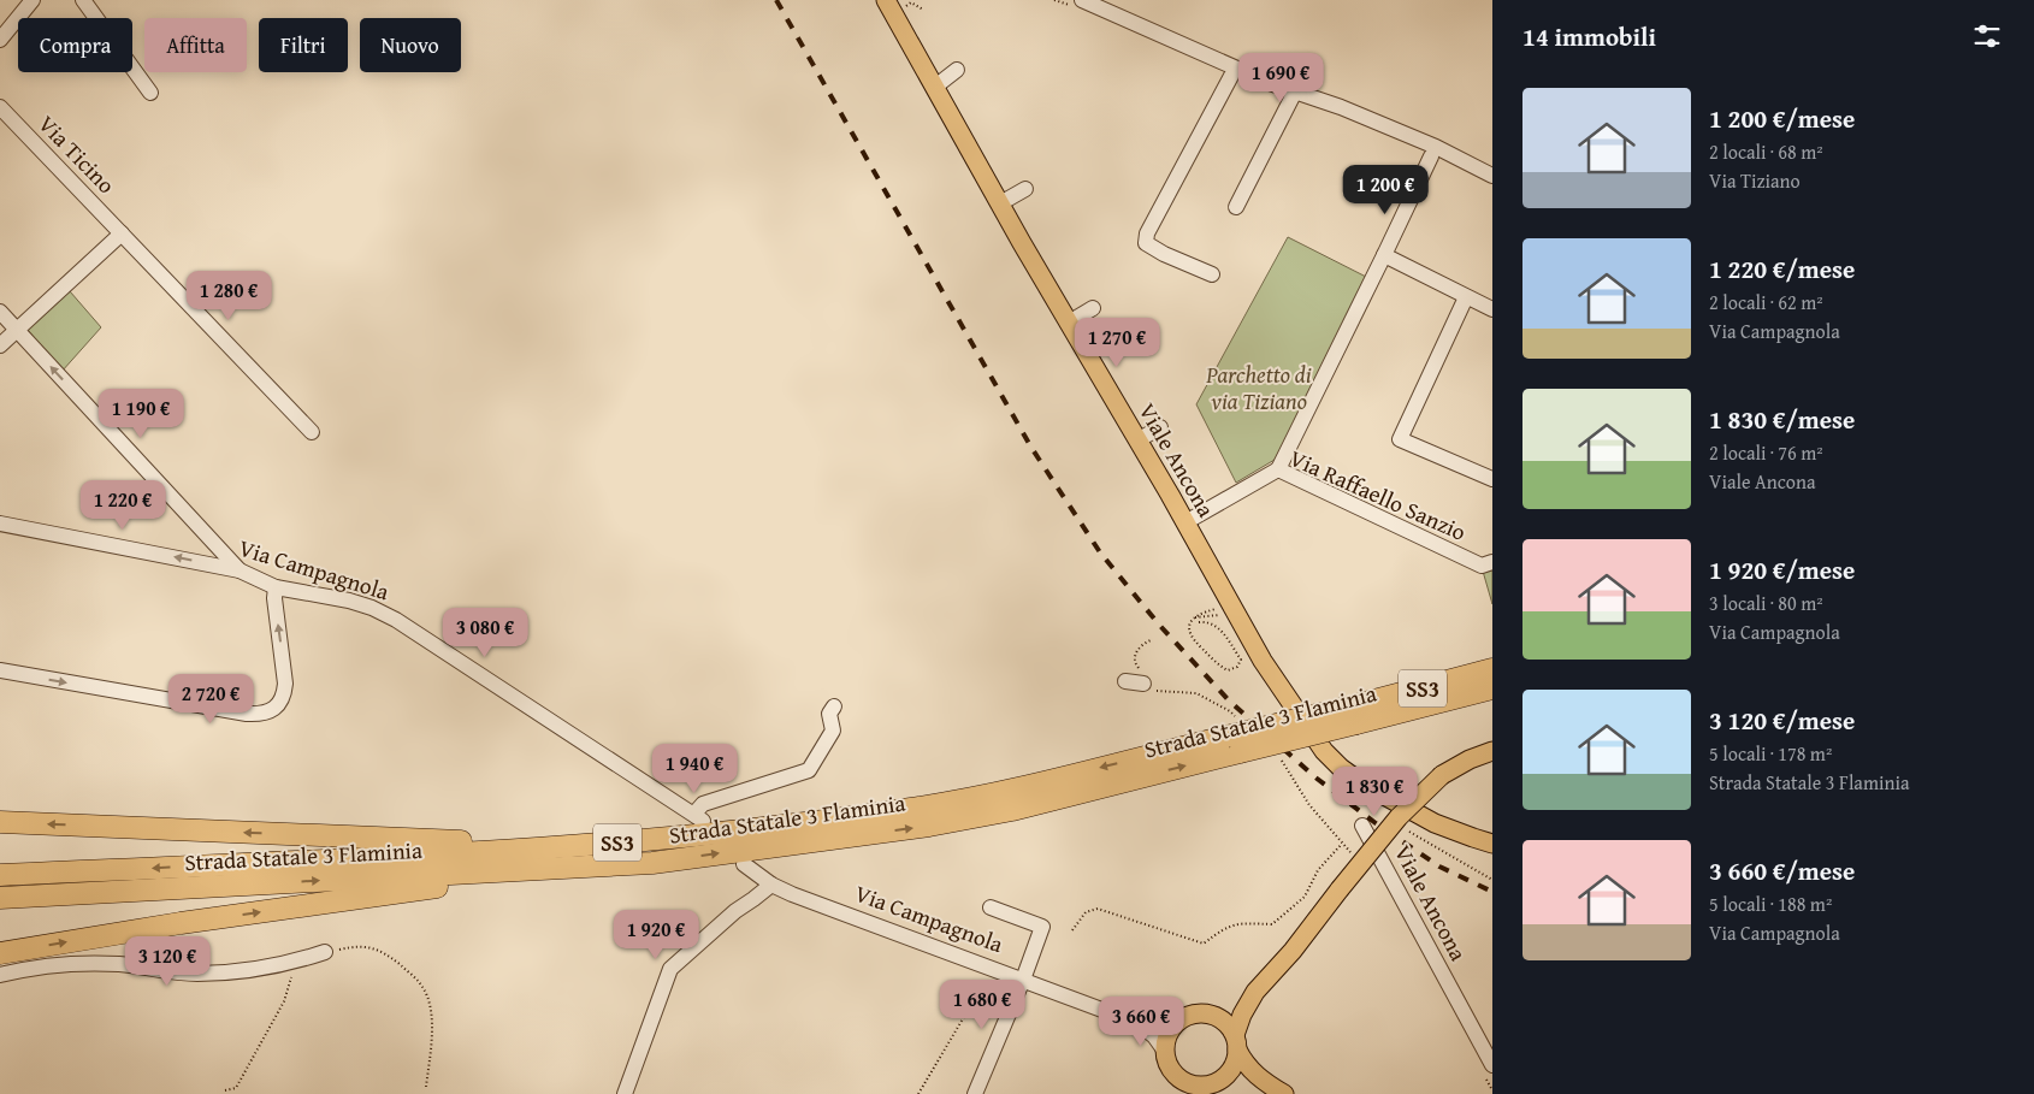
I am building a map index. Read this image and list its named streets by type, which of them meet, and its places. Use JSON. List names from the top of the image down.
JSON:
{
  "streets": {
    "highway": ["SS3", "Strada Statale 3 Flaminia"],
    "main road": ["Viale Ancona", "Via Campagnola"],
    "street": ["Via Ticino", "Via Raffaello Sanzio"]
  },
  "crossings": [
    ["Viale Ancona", "Via Raffaello Sanzio"]
  ],
  "parks": ["Parchetto di via Tiziano"],
  "page": {
    "heading": "14 immobili",
    "chip": [
      "Compra",
      "Affitta",
      "Filtri",
      "Nuovo"
    ],
    "price": [
      "1 690 €",
      "1 200 €",
      "1 280 €",
      "1 270 €",
      "1 190 €",
      "1 220 €",
      "3 080 €",
      "2 720 €",
      "1 940 €",
      "1 830 €",
      "1 920 €",
      "3 120 €",
      "1 680 €",
      "3 660 €"
    ],
    "list": [
      {
        "name": "1 200 €/mese",
        "note": "2 locali · 68 m² · Via Tiziano"
      },
      {
        "name": "1 220 €/mese",
        "note": "2 locali · 62 m² · Via Campagnola"
      },
      {
        "name": "1 830 €/mese",
        "note": "2 locali · 76 m² · Viale Ancona"
      },
      {
        "name": "1 920 €/mese",
        "note": "3 locali · 80 m² · Via Campagnola"
      },
      {
        "name": "3 120 €/mese",
        "note": "5 locali · 178 m² · Strada Statale 3 Flaminia"
      },
      {
        "name": "3 660 €/mese",
        "note": "5 locali · 188 m² · Via Campagnola"
      }
    ]
  }
}
